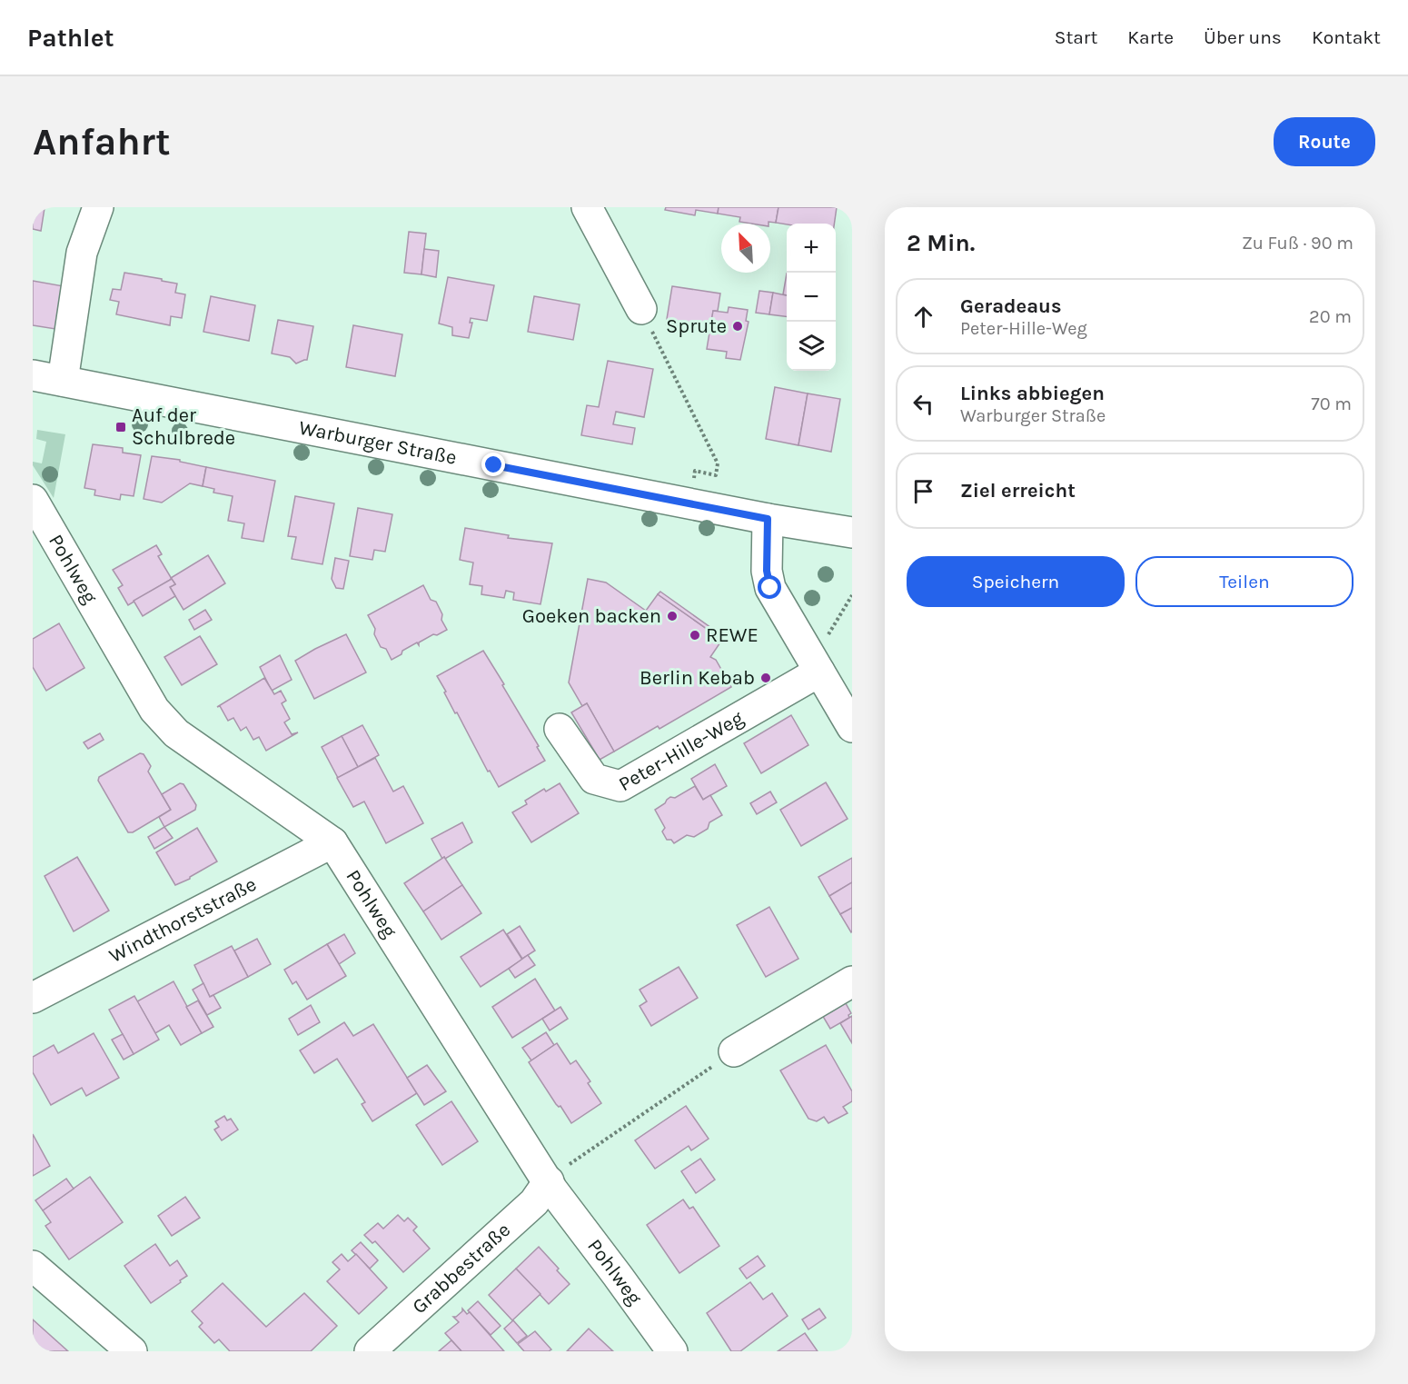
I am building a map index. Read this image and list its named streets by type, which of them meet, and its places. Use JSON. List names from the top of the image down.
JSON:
{
  "streets": {
    "street": [
      "Warburger Straße",
      "Pohlweg",
      "Peter-Hille-Weg",
      "Windthorststraße",
      "Grabbestraße"
    ]
  },
  "crossings": [
    ["Pohlweg", "Windthorststraße"],
    ["Pohlweg", "Grabbestraße"]
  ],
  "places": {
    "other": [
      "Sprute",
      "Goeken backen",
      "REWE",
      "Berlin Kebab"
    ],
    "transit": ["Auf der Schulbrede"]
  },
  "north": "top left",
  "page": {
    "header": "Pathlet",
    "nav": [
      "Start",
      "Karte",
      "Über uns",
      "Kontakt"
    ],
    "buttons": [
      "Route",
      ["Speichern", "Teilen"]
    ],
    "title": "Anfahrt",
    "heading": ["2 Min.", "Zu Fuß · 90 m"],
    "map_buttons": ["+", "−"],
    "list": [
      ["Geradeaus", "Peter-Hille-Weg", "20 m"],
      ["Links abbiegen", "Warburger Straße", "70 m"],
      "Ziel erreicht"
    ]
  }
}
